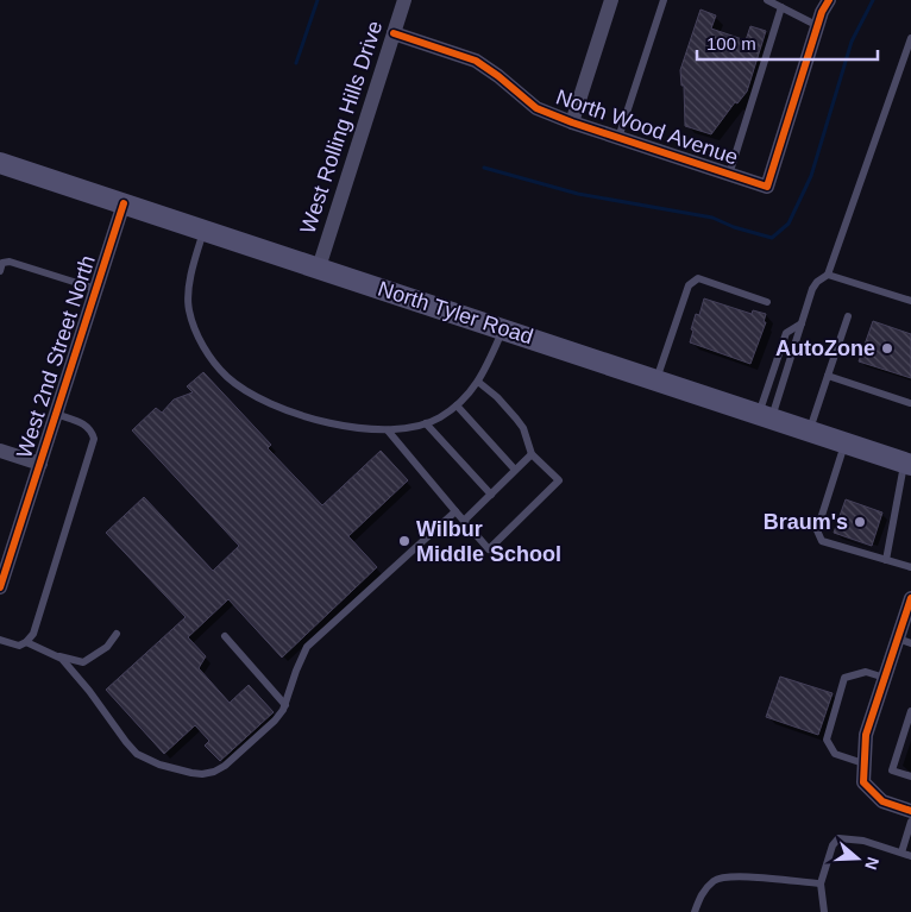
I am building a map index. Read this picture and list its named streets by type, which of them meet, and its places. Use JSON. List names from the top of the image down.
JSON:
{
  "streets": {
    "main road": ["North Tyler Road"],
    "street": ["West Rolling Hills Drive", "North Wood Avenue", "West 2nd Street North"]
  },
  "crossings": [
    ["West Rolling Hills Drive", "North Wood Avenue"],
    ["West Rolling Hills Drive", "North Tyler Road"],
    ["North Tyler Road", "West 2nd Street North"]
  ],
  "places": ["AutoZone", "Braum's", "Wilbur Middle School"],
  "scale_bar": "100 m",
  "north": "right"
}
